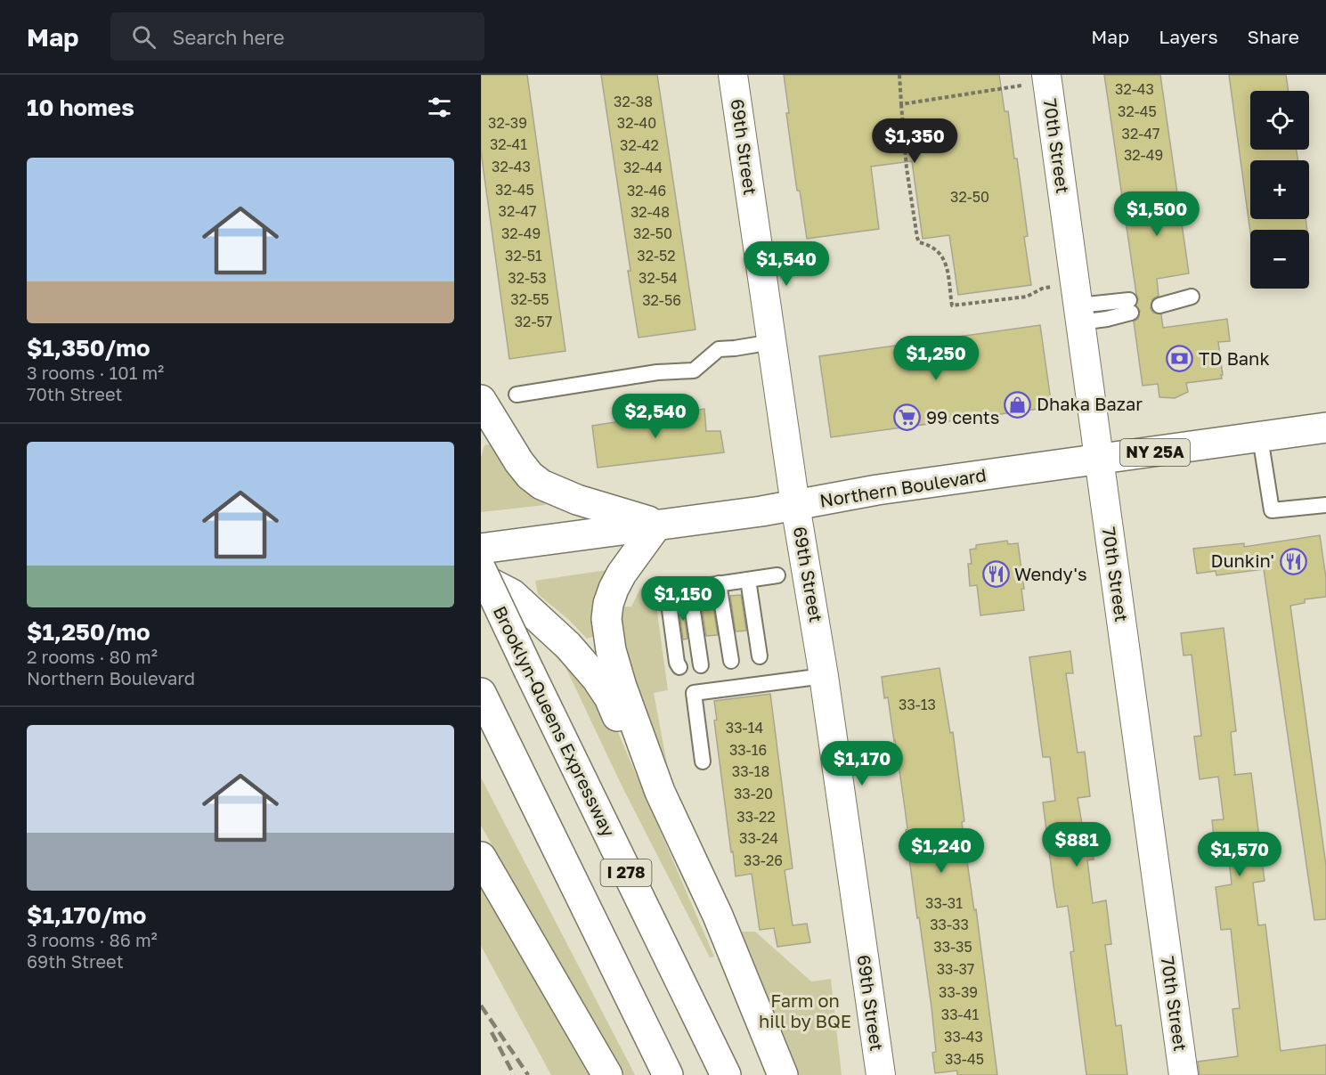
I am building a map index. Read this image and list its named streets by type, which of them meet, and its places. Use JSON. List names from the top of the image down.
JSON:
{
  "streets": {
    "main road": [
      "NY 25A",
      "Northern Boulevard",
      "Brooklyn-Queens Expressway",
      "I 278"
    ],
    "street": ["70th Street", "69th Street"]
  },
  "crossings": [
    ["70th Street", "Northern Boulevard"],
    ["69th Street", "Northern Boulevard"]
  ],
  "parks": ["Farm on hill by BQE"],
  "places": {
    "bank": ["TD Bank"],
    "shop": ["Dhaka Bazar"],
    "supermarket": ["99 cents"],
    "restaurant": ["Dunkin'", "Wendy's"]
  },
  "house_numbers": [
    "32-43",
    "32-38",
    "32-45",
    "32-39",
    "32-40",
    "32-47",
    "32-41",
    "32-42",
    "32-49",
    "32-43",
    "32-44",
    "32-45",
    "32-46",
    "32-50",
    "32-47",
    "32-48",
    "32-49",
    "32-50",
    "32-51",
    "32-52",
    "32-53",
    "32-54",
    "32-55",
    "32-56",
    "32-57",
    "33-13",
    "33-14",
    "33-16",
    "33-18",
    "33-20",
    "33-22",
    "33-24",
    "33-26",
    "33-31",
    "33-33",
    "33-35",
    "33-37",
    "33-39",
    "33-41",
    "33-43",
    "33-45"
  ],
  "page": {
    "header": "Map",
    "search": "Search here",
    "nav": ["Map", "Layers", "Share"],
    "heading": "10 homes",
    "map_buttons": ["+", "−"],
    "price": [
      "$1,350",
      "$1,500",
      "$1,540",
      "$1,250",
      "$2,540",
      "$1,150",
      "$1,170",
      "$881",
      "$1,240",
      "$1,570"
    ],
    "list": [
      {
        "name": "$1,350/mo",
        "note": "3 rooms · 101 m² · 70th Street"
      },
      {
        "name": "$1,250/mo",
        "note": "2 rooms · 80 m² · Northern Boulevard"
      },
      {
        "name": "$1,170/mo",
        "note": "3 rooms · 86 m² · 69th Street"
      }
    ]
  }
}
